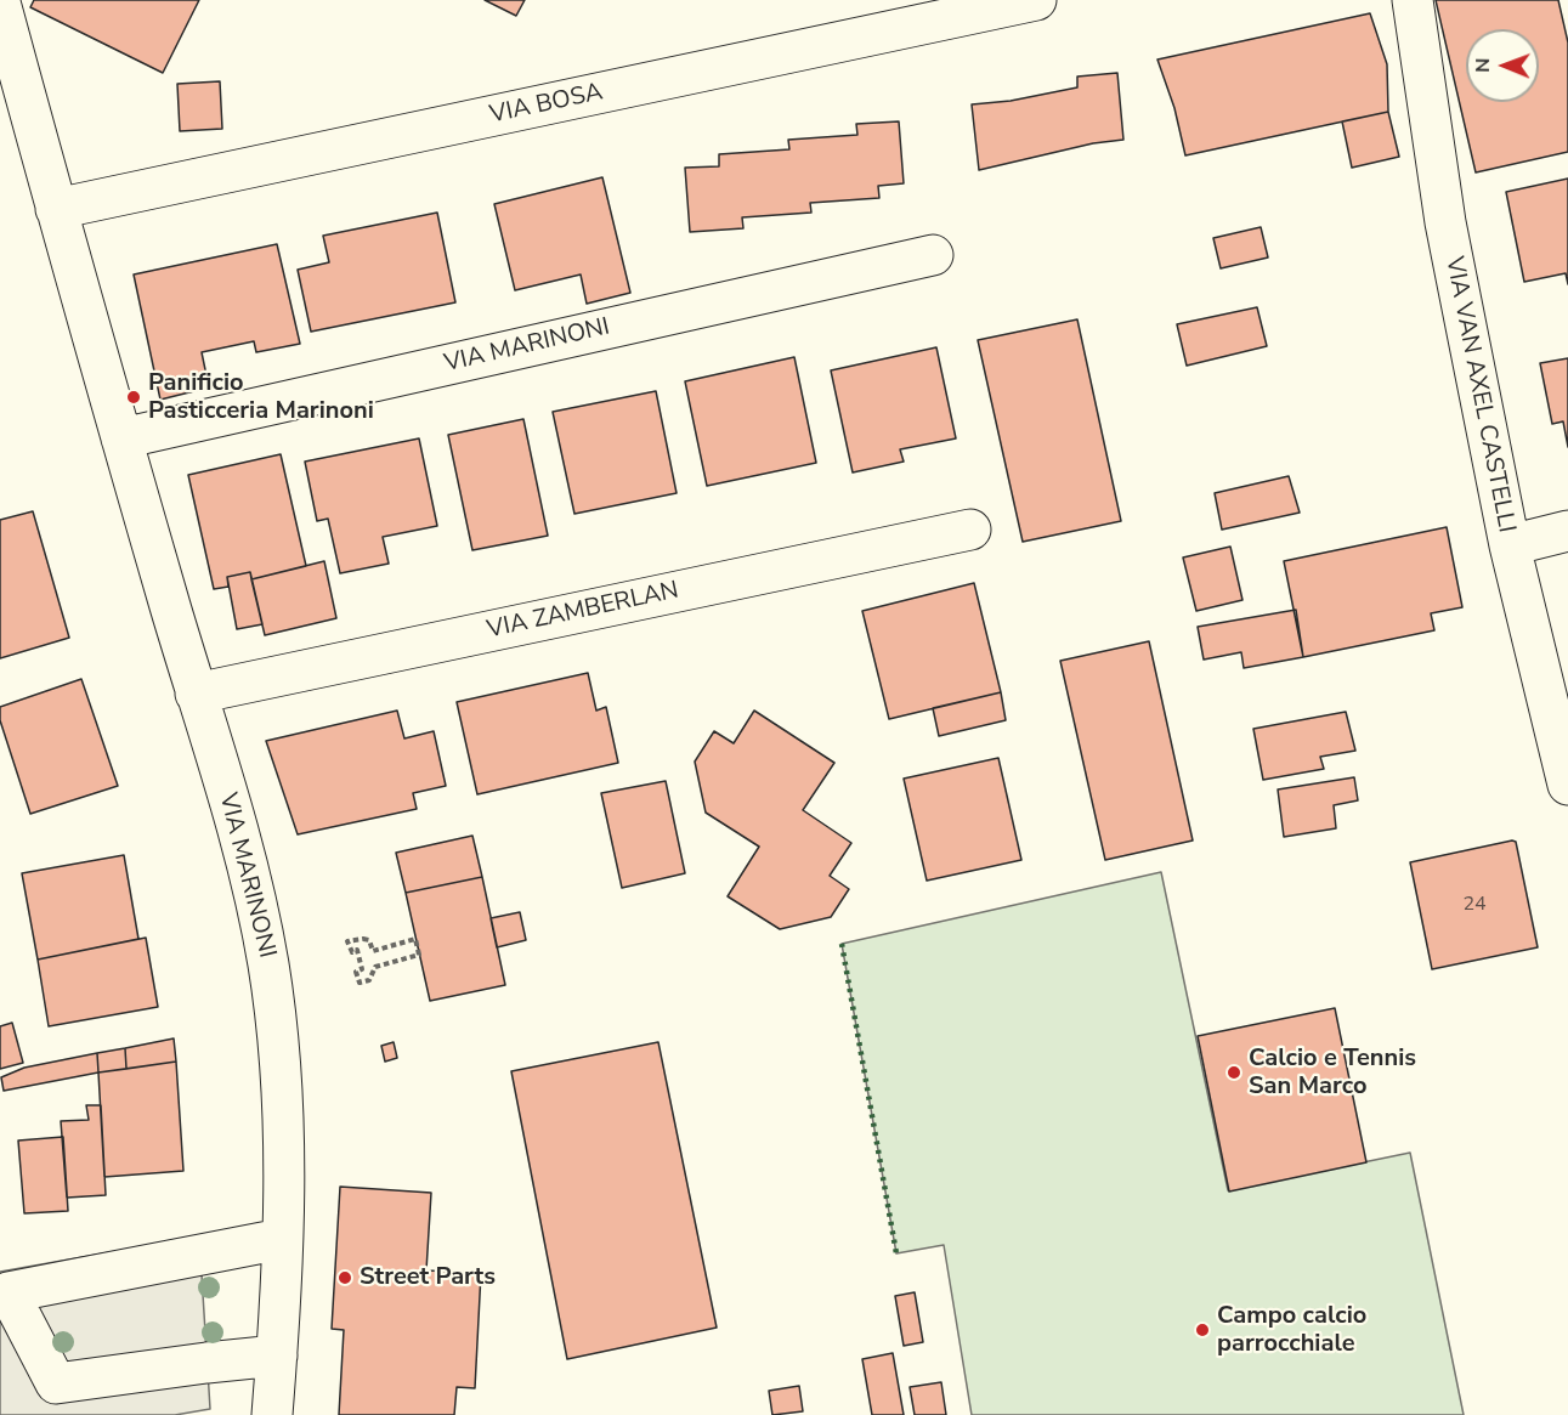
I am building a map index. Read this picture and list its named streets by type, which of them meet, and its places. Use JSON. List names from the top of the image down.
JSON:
{
  "streets": {
    "street": [
      "VIA BOSA",
      "VIA MARINONI",
      "VIA VAN AXEL CASTELLI",
      "VIA ZAMBERLAN"
    ]
  },
  "crossings": [
    ["VIA BOSA", "VIA MARINONI"],
    ["VIA MARINONI", "VIA ZAMBERLAN"]
  ],
  "places": [
    "Panificio Pasticceria Marinoni",
    "Calcio e Tennis San Marco",
    "Street Parts",
    "Campo calcio parrocchiale"
  ],
  "house_numbers": ["24"],
  "north": "left"
}
